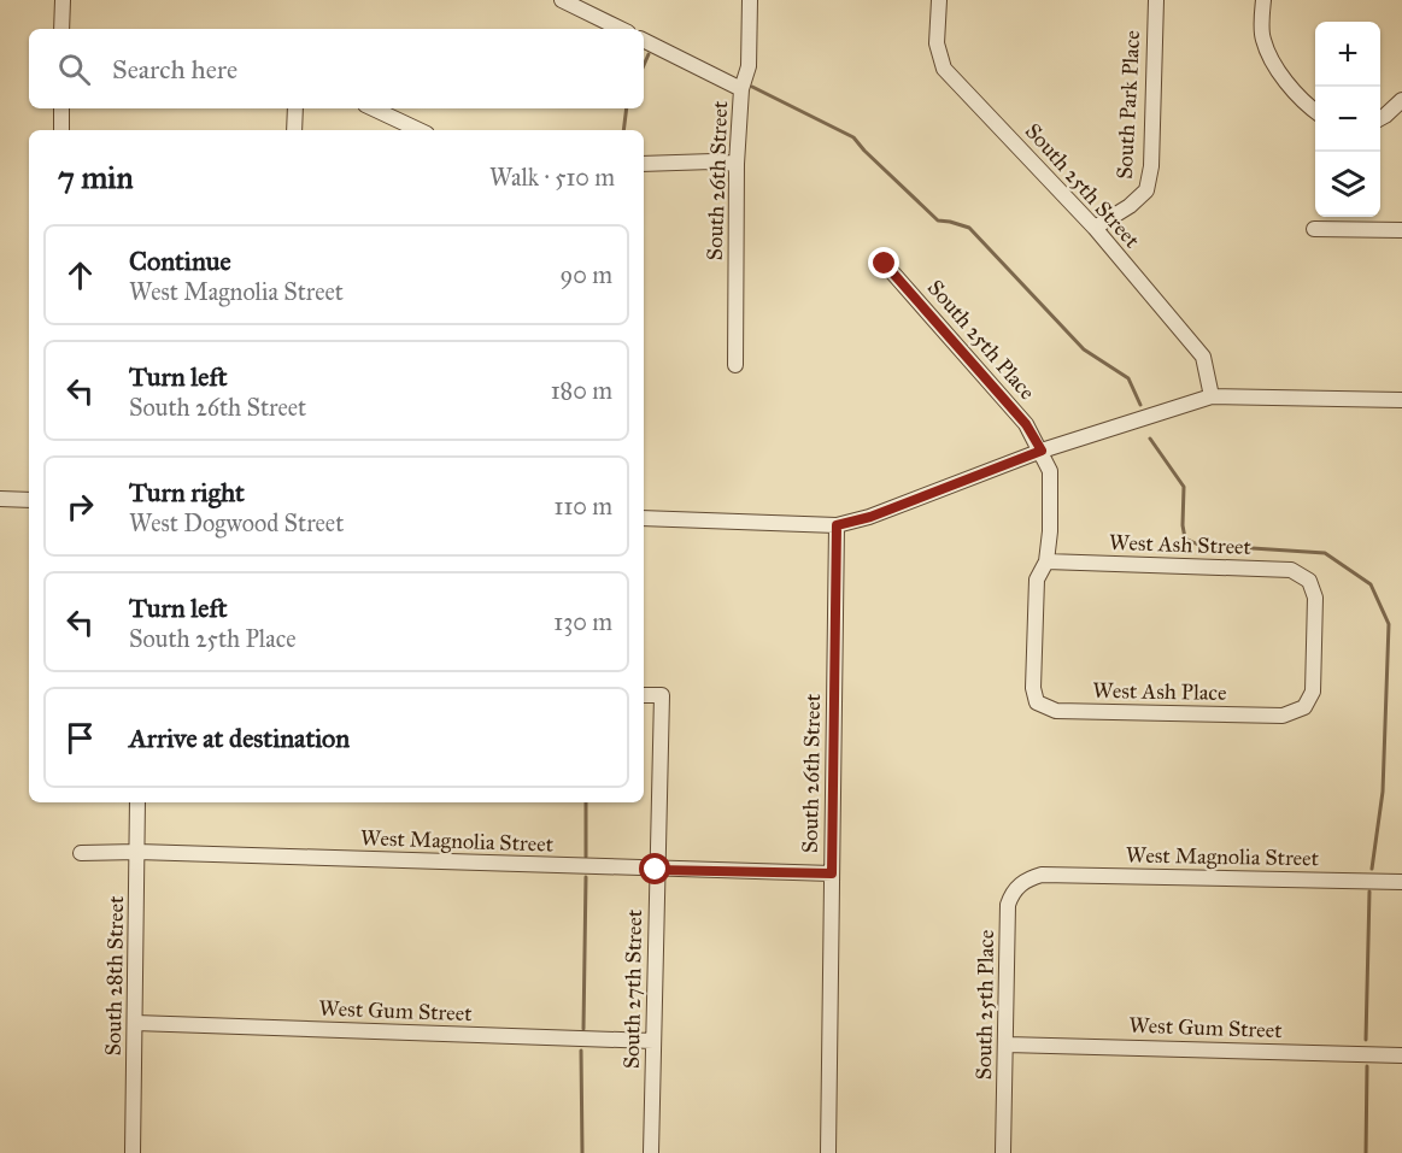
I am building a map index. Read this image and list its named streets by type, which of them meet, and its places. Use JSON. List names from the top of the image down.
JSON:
{
  "streets": {
    "street": [
      "South Park Place",
      "South 26th Street",
      "South 25th Street",
      "South 25th Place",
      "West Ash Street",
      "West Ash Place",
      "West Magnolia Street",
      "South 28th Street",
      "South 27th Street",
      "West Gum Street"
    ]
  },
  "crossings": [
    ["South Park Place", "South 25th Street"],
    ["South 26th Street", "West Magnolia Street"],
    ["South 25th Place", "West Ash Street"],
    ["South 25th Place", "West Ash Place"],
    ["South 25th Place", "West Magnolia Street"],
    ["South 25th Place", "West Gum Street"],
    ["West Ash Street", "West Ash Place"],
    ["West Magnolia Street", "South 28th Street"],
    ["West Magnolia Street", "South 27th Street"],
    ["South 28th Street", "West Gum Street"],
    ["South 27th Street", "West Gum Street"]
  ],
  "page": {
    "map_buttons": ["+", "−"],
    "search": "Search here",
    "heading": ["7 min", "Walk · 510 m"],
    "list": [
      ["Continue", "West Magnolia Street", "90 m"],
      ["Turn left", "South 26th Street", "180 m"],
      ["Turn right", "West Dogwood Street", "110 m"],
      ["Turn left", "South 25th Place", "130 m"],
      "Arrive at destination"
    ]
  }
}
